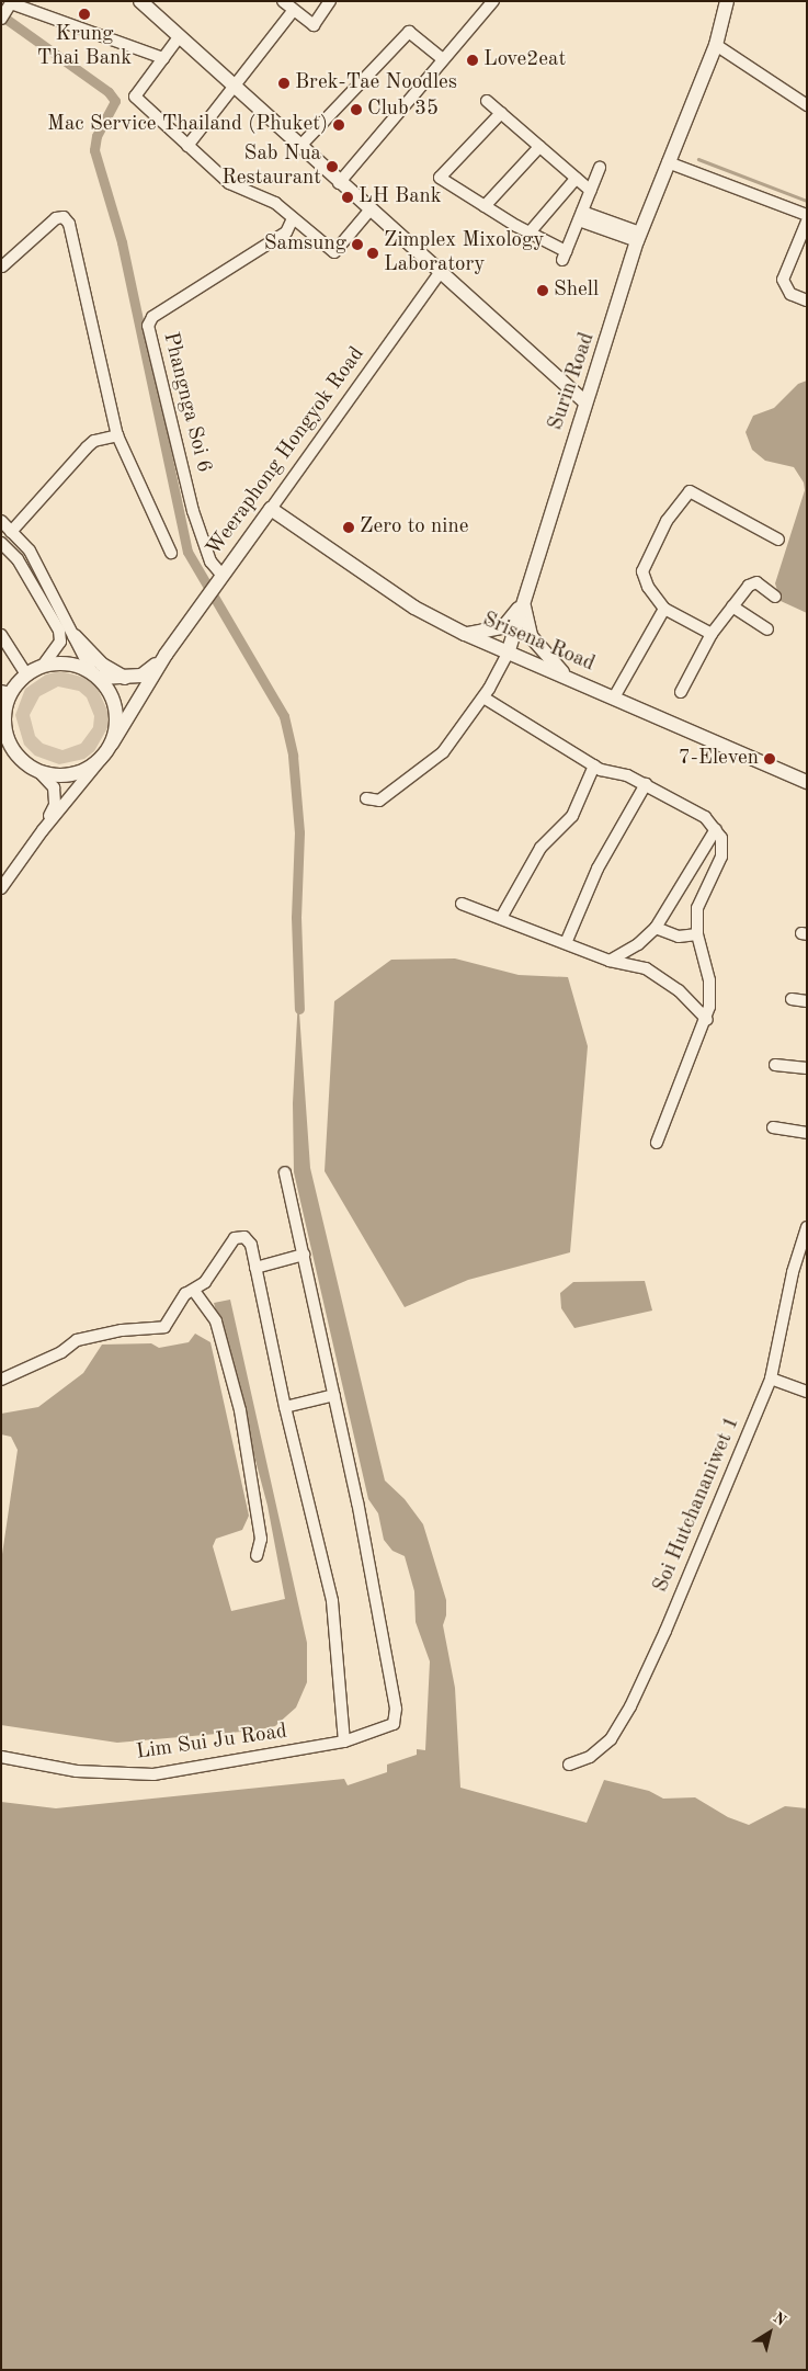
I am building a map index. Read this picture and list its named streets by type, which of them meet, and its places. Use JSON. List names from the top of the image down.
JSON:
{
  "streets": {
    "street": [
      "Surin Road",
      "Phangnga Soi 6",
      "Weeraphong Hongyok Road",
      "Srisena Road",
      "Soi Hutchananiwet 1",
      "Lim Sui Ju Road"
    ]
  },
  "crossings": [
    ["Surin Road", "Srisena Road"],
    ["Phangnga Soi 6", "Weeraphong Hongyok Road"],
    ["Weeraphong Hongyok Road", "Srisena Road"]
  ],
  "places": [
    "Krung Thai Bank",
    "Love2eat",
    "Brek-Tae Noodles",
    "Club 35",
    "Mac Service Thailand (Phuket)",
    "Sab Nua Restaurant",
    "LH Bank",
    "Samsung",
    "Zimplex Mixology Laboratory",
    "Shell",
    "Zero to nine",
    "7-Eleven"
  ],
  "north": "top right"
}
